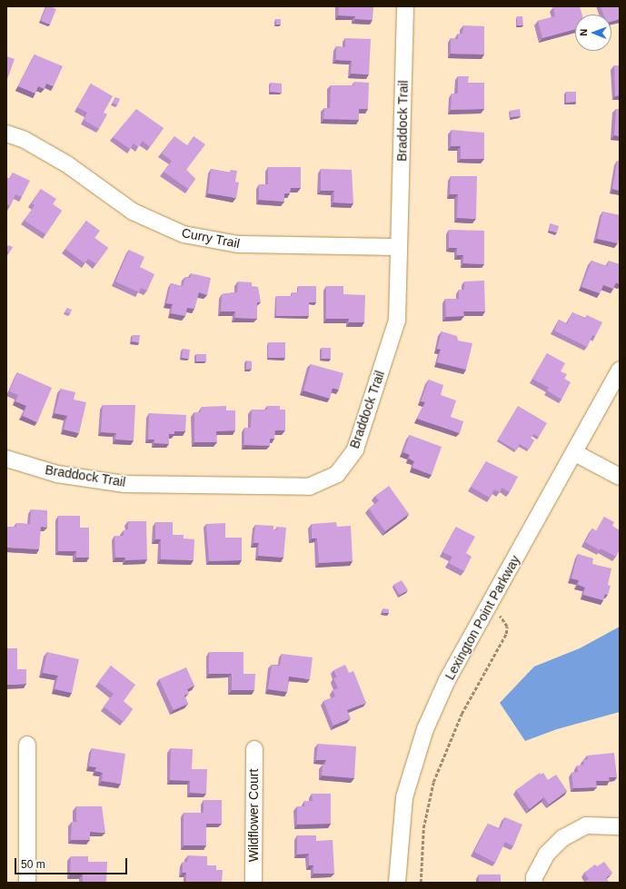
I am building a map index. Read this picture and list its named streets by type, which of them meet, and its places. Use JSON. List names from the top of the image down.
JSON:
{
  "streets": {
    "street": [
      "Braddock Trail",
      "Curry Trail",
      "Lexington Point Parkway",
      "Wildflower Court"
    ]
  },
  "crossings": [
    ["Braddock Trail", "Curry Trail"]
  ],
  "scale_bar": "50 m",
  "north": "left"
}
